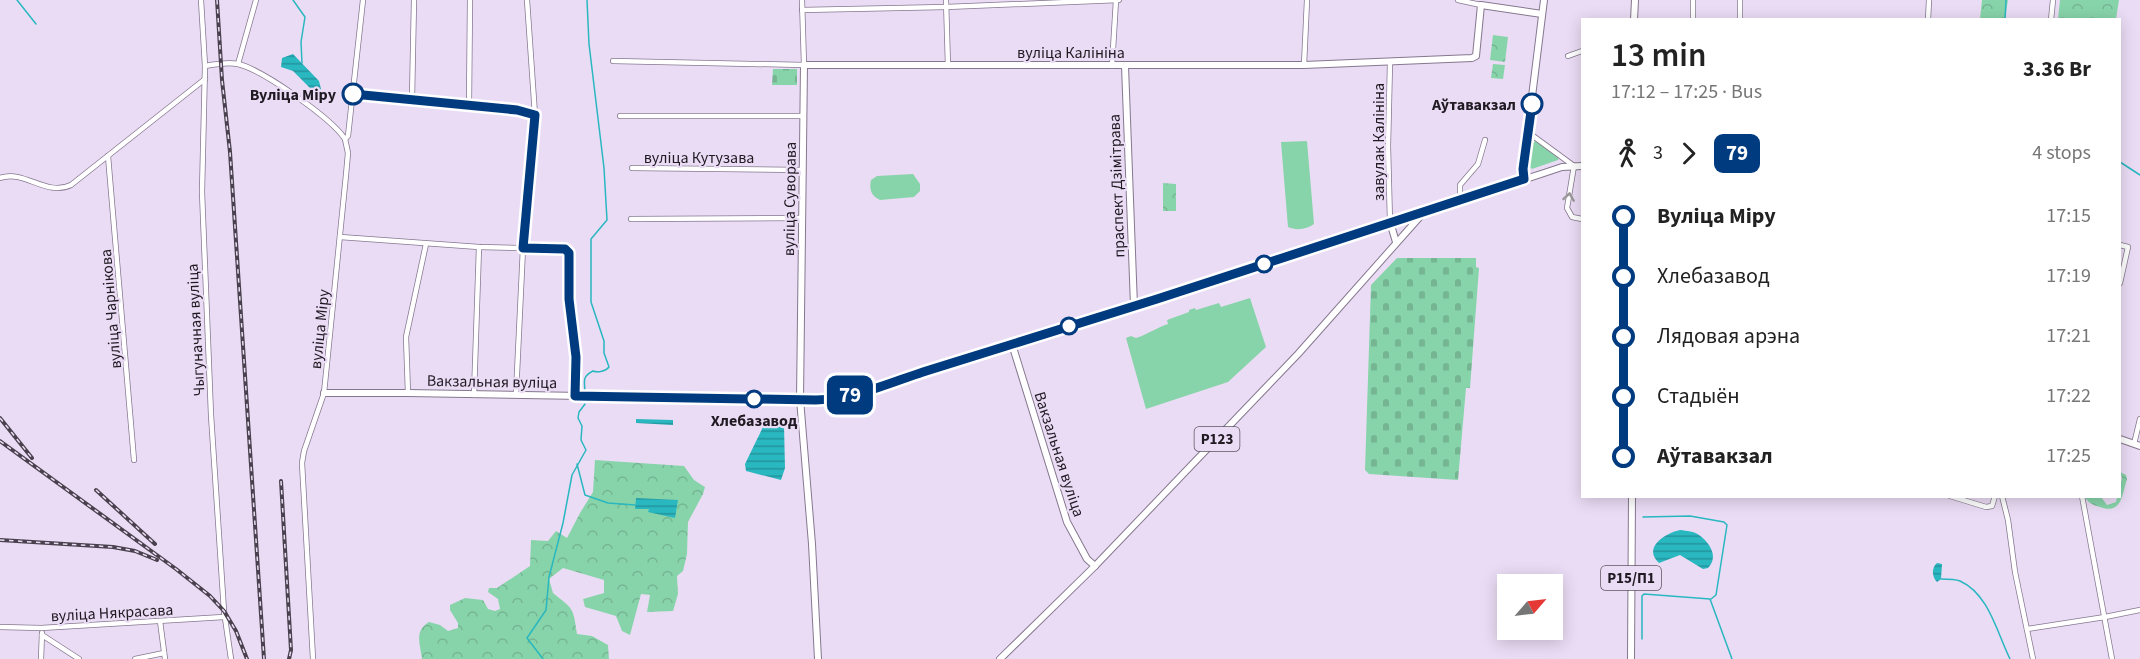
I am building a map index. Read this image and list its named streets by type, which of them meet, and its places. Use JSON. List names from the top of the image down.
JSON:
{
  "streets": {
    "main road": [
      "вуліца Калініна",
      "праспект Дзімітрава",
      "вуліца Суворава",
      "Вакзальная вуліца",
      "Р123",
      "Р15/П1"
    ],
    "street": [
      "завулак Калініна",
      "вуліца Кутузава",
      "вуліца Чарнікова",
      "вуліца Міру",
      "Чыгуначная вуліца",
      "вуліца Някрасава"
    ]
  },
  "crossings": [
    ["вуліца Калініна", "завулак Калініна"],
    ["вуліца Калініна", "праспект Дзімітрава"],
    ["вуліца Калініна", "вуліца Суворава"],
    ["завулак Калініна", "Вакзальная вуліца"],
    ["вуліца Кутузава", "вуліца Суворава"],
    ["праспект Дзімітрава", "Вакзальная вуліца"],
    ["вуліца Суворава", "Вакзальная вуліца"],
    ["вуліца Міру", "Вакзальная вуліца"],
    ["Чыгуначная вуліца", "вуліца Някрасава"],
    ["Вакзальная вуліца", "Р123"]
  ],
  "places": ["Вуліца Міру", "Аўтавакзал", "Хлебазавод"],
  "lines": ["bus line 79"],
  "north": "top right",
  "page": {
    "on_map": "79",
    "heading": ["13 min", "17:12 – 17:25 · Bus", "3.36 Br"],
    "legs": ["3", "79", "4 stops"],
    "list": [
      {
        "name": "Вуліца Міру",
        "value": "17:15"
      },
      {
        "name": "Хлебазавод",
        "value": "17:19"
      },
      {
        "name": "Лядовая арэна",
        "value": "17:21"
      },
      {
        "name": "Стадыён",
        "value": "17:22"
      },
      {
        "name": "Аўтавакзал",
        "value": "17:25"
      }
    ]
  }
}
